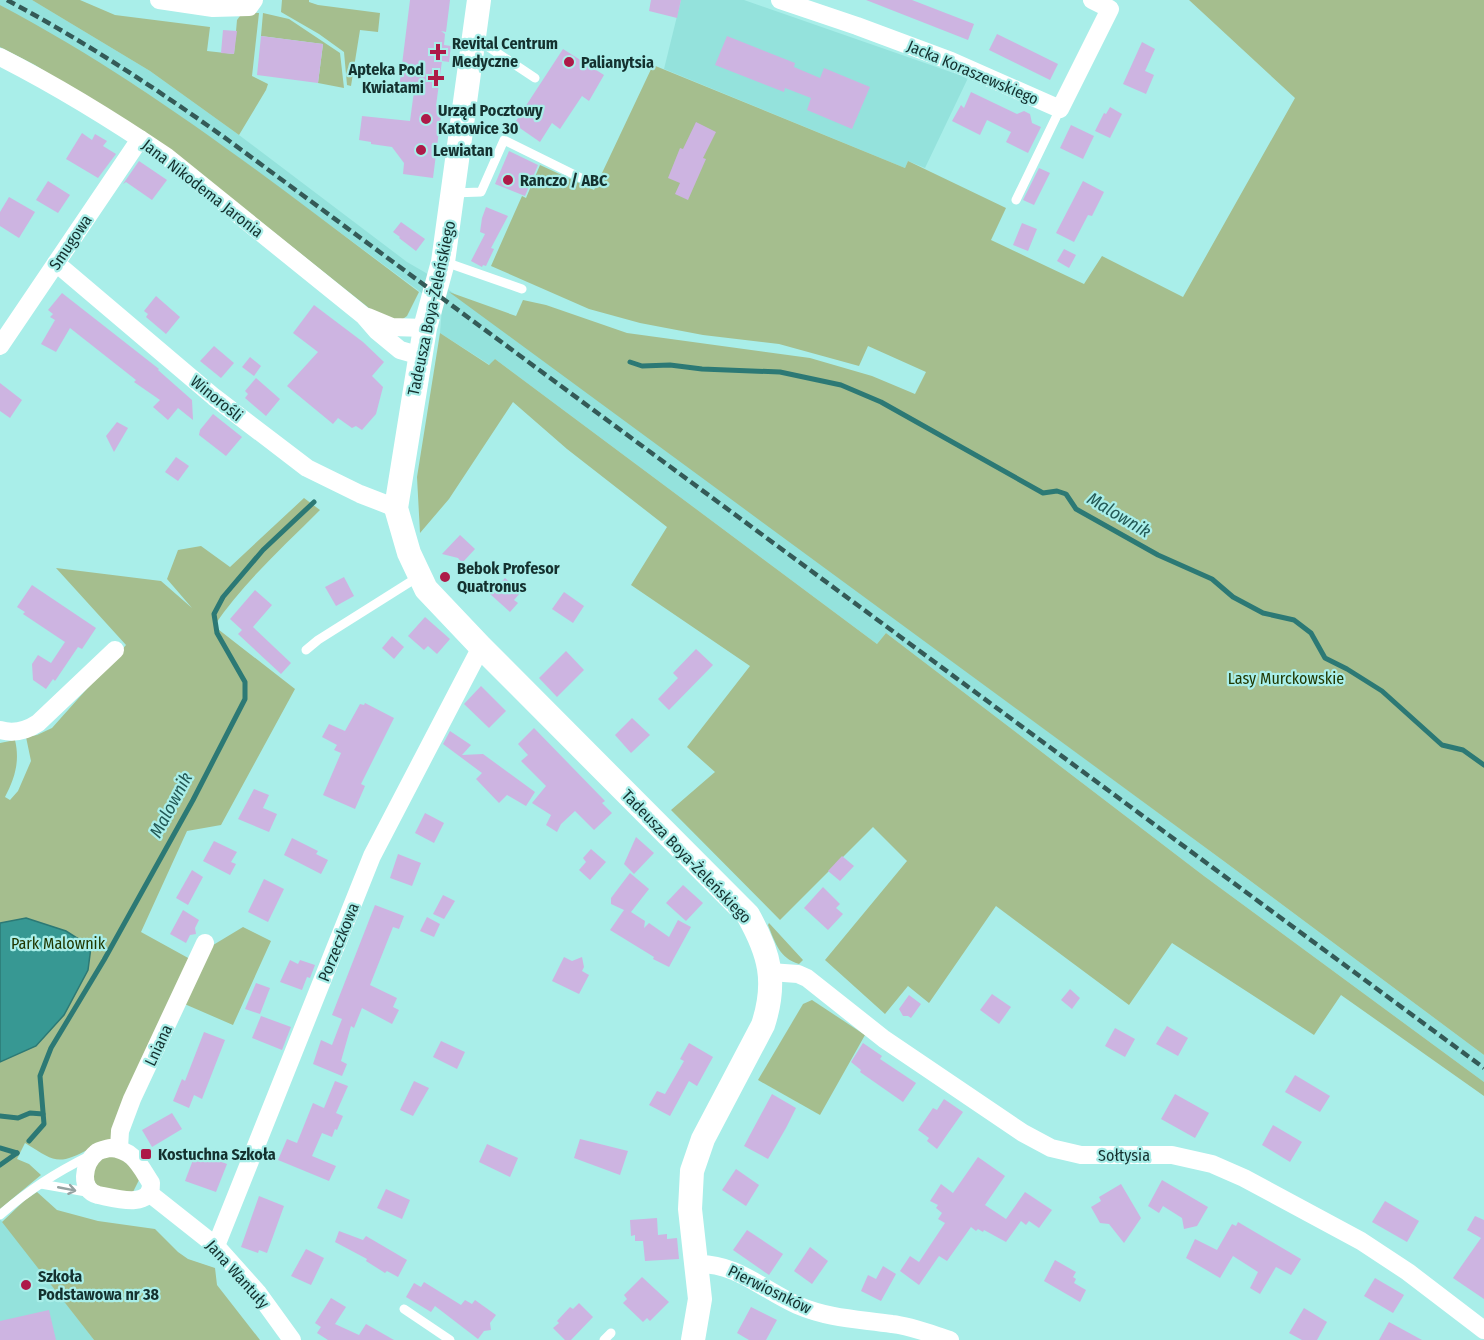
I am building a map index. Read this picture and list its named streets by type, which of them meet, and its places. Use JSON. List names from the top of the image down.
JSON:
{
  "streets": {
    "street": [
      "Jacka Koraszewskiego",
      "Jana Nikodema Jaronia",
      "Smugowa",
      "Tadeusza Boya-Żeleńskiego",
      "Winorośli",
      "Porzeczkowa",
      "Lniana",
      "Sołtysia",
      "Jana Wantuły",
      "Pierwiosnków"
    ]
  },
  "crossings": [
    ["Jana Nikodema Jaronia", "Smugowa"],
    ["Jana Nikodema Jaronia", "Tadeusza Boya-Żeleńskiego"],
    ["Smugowa", "Winorośli"],
    ["Tadeusza Boya-Żeleńskiego", "Winorośli"],
    ["Tadeusza Boya-Żeleńskiego", "Porzeczkowa"],
    ["Tadeusza Boya-Żeleńskiego", "Sołtysia"],
    ["Tadeusza Boya-Żeleńskiego", "Pierwiosnków"],
    ["Porzeczkowa", "Jana Wantuły"],
    ["Lniana", "Jana Wantuły"]
  ],
  "water": ["Malownik"],
  "parks": ["Lasy Murckowskie", "Park Malownik"],
  "places": {
    "health": ["Revital Centrum Medyczne", "Apteka Pod Kwiatami"],
    "other": [
      "Palianytsia",
      "Urząd Pocztowy Katowice 30",
      "Lewiatan",
      "Ranczo / ABC",
      "Bebok Profesor Quatronus",
      "Szkoła Podstawowa nr 38"
    ],
    "transit": ["Kostuchna Szkoła"]
  }
}
